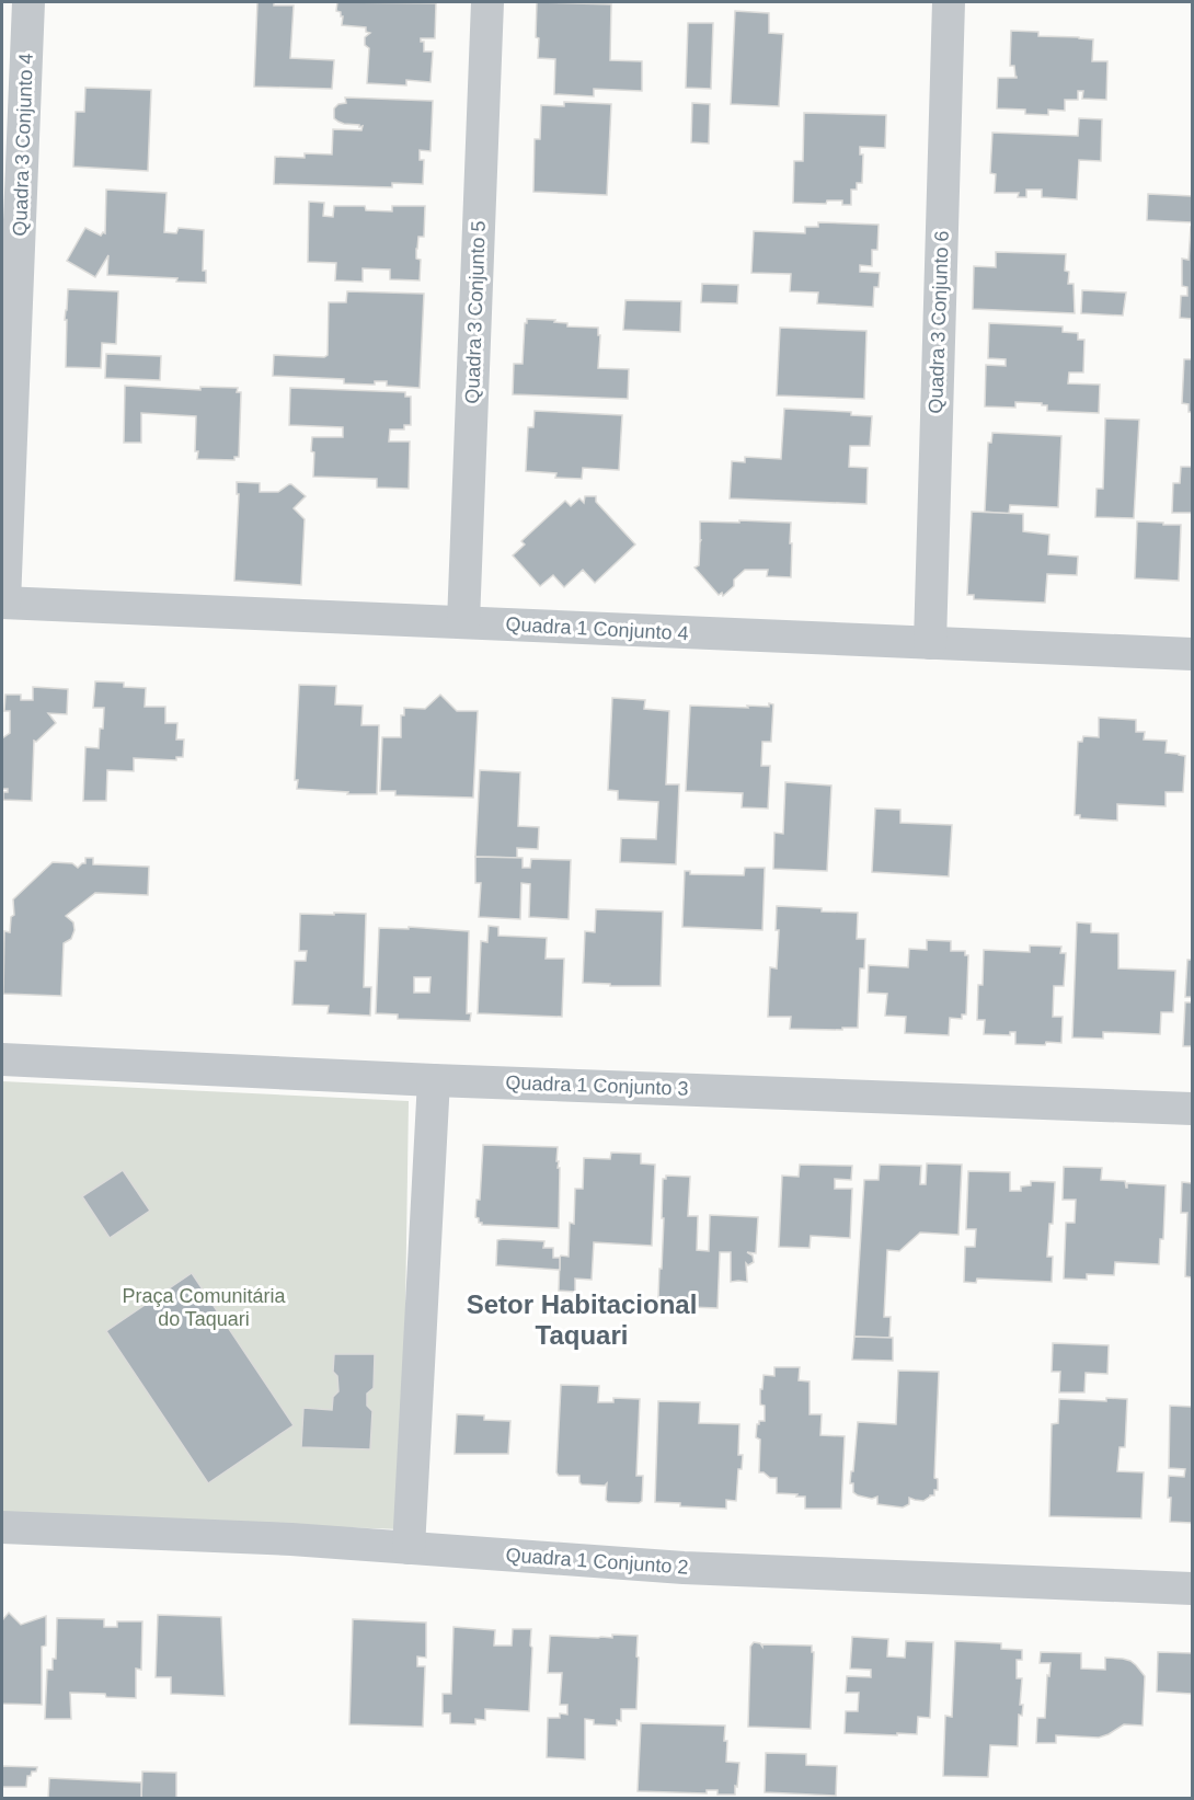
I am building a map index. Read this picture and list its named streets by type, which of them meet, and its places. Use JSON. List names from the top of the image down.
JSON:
{
  "streets": {
    "street": [
      "Quadra 3 Conjunto 4",
      "Quadra 3 Conjunto 5",
      "Quadra 3 Conjunto 6",
      "Quadra 1 Conjunto 4",
      "Quadra 1 Conjunto 3",
      "Quadra 1 Conjunto 2"
    ]
  },
  "crossings": [
    ["Quadra 3 Conjunto 4", "Quadra 1 Conjunto 4"],
    ["Quadra 3 Conjunto 5", "Quadra 1 Conjunto 4"],
    ["Quadra 3 Conjunto 6", "Quadra 1 Conjunto 4"]
  ],
  "districts": ["Setor Habitacional Taquari"],
  "parks": ["Praça Comunitária do Taquari"]
}
